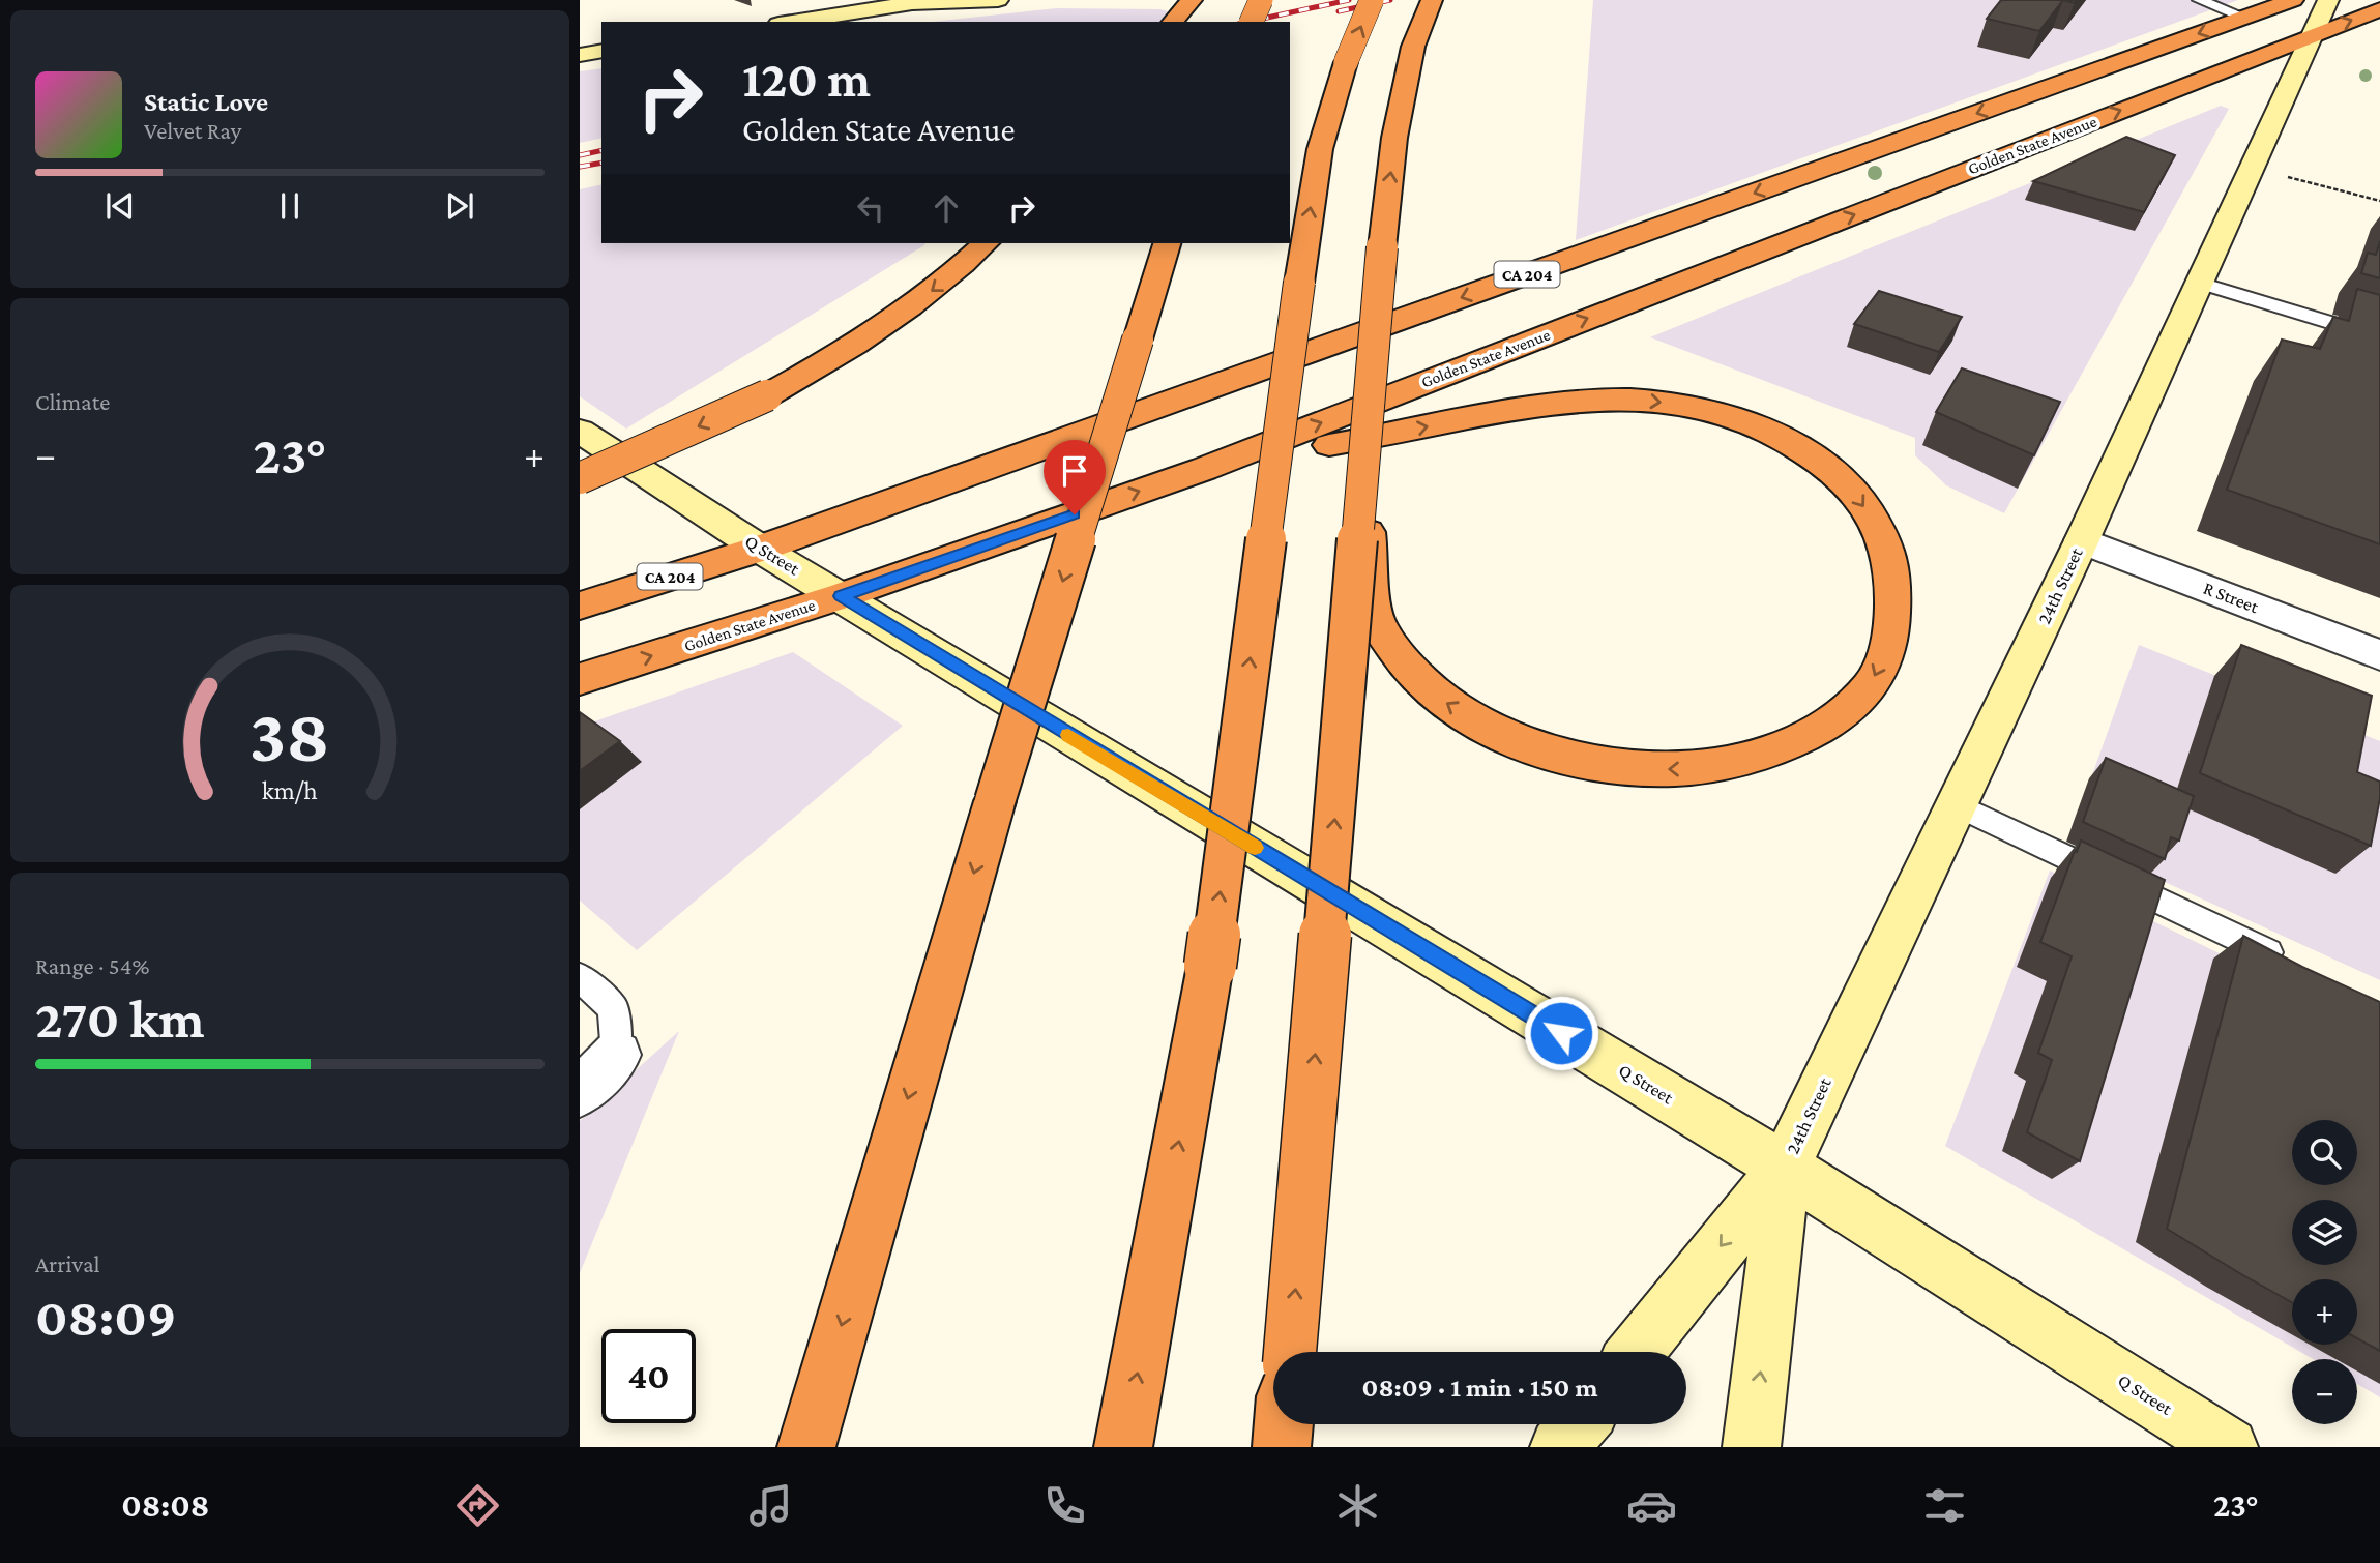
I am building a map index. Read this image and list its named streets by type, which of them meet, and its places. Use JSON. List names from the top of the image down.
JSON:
{
  "streets": {
    "highway": ["Golden State Avenue", "CA 204"],
    "main road": ["Q Street", "24th Street"],
    "street": ["R Street"]
  },
  "crossings": [
    ["Golden State Avenue", "Q Street"],
    ["Golden State Avenue", "24th Street"],
    ["CA 204", "Q Street"],
    ["Q Street", "24th Street"],
    ["24th Street", "R Street"]
  ],
  "page": {
    "turn": ["120 m", "Golden State Avenue"],
    "song": ["Static Love", "Velvet Ray"],
    "tile": [
      "Climate",
      ["Range · 54%", "270 km"],
      ["Arrival", "08:09"]
    ],
    "heat": ["−", "23°", "+"],
    "map_buttons": ["+", "−"],
    "limit": "40",
    "trip": "08:09 · 1 min · 150 m",
    "tabs": ["08:08", "23°"],
    "gauge": ["38", "km/h"]
  }
}
